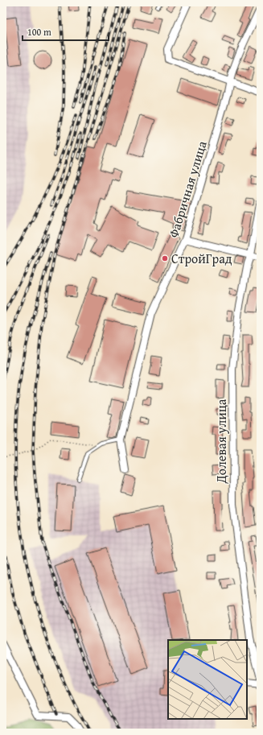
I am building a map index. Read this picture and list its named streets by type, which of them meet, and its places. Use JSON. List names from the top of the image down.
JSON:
{
  "streets": {
    "street": ["Фабричная улица", "Долевая улица"]
  },
  "places": ["СтройГрад"],
  "scale_bar": "100 m"
}
